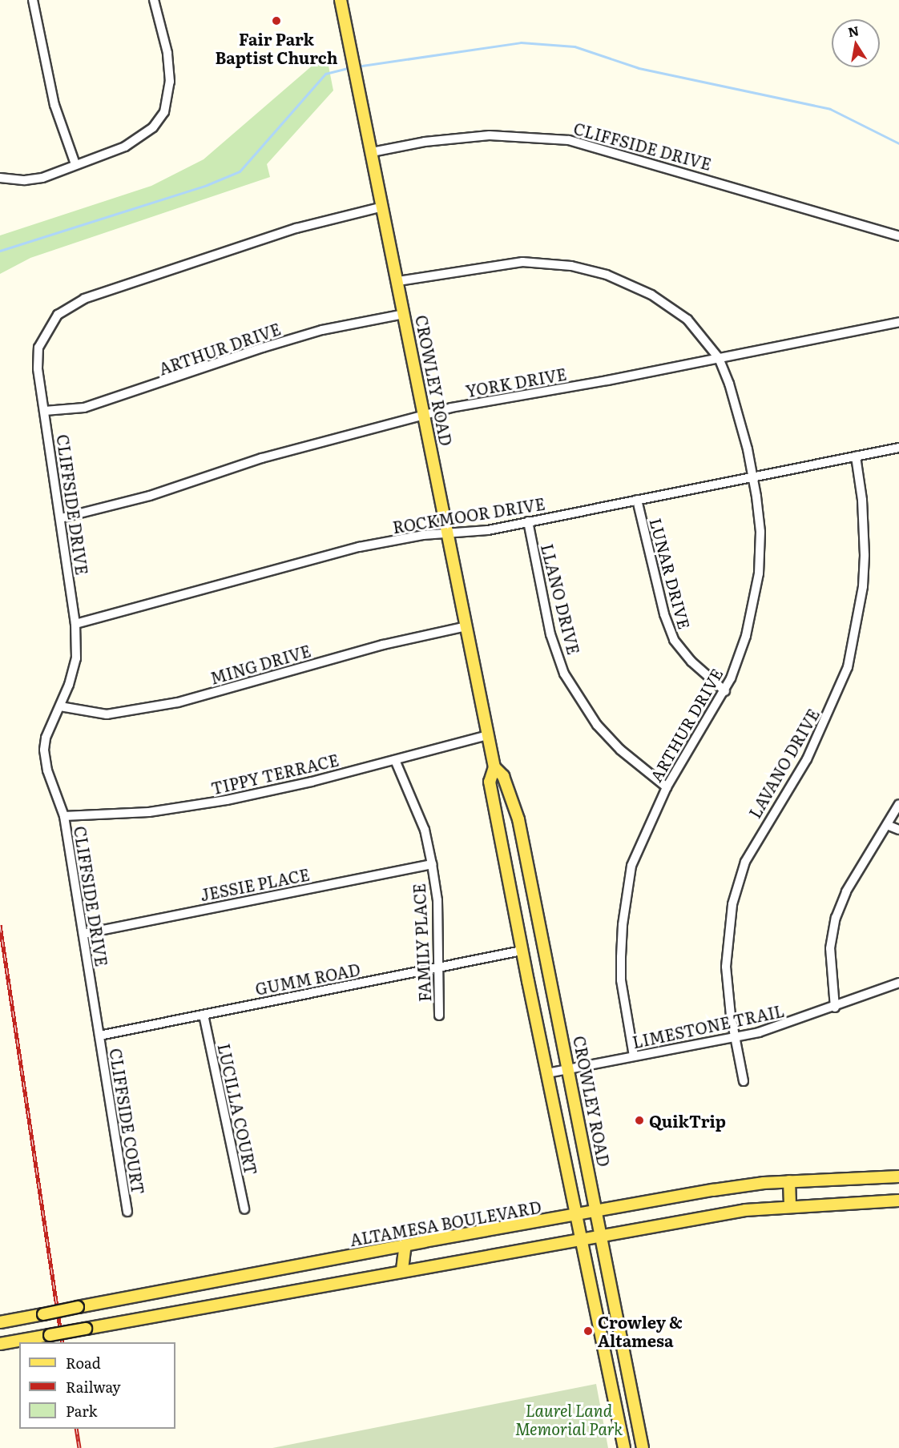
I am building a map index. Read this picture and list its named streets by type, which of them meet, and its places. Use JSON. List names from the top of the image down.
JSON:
{
  "streets": {
    "main road": ["CROWLEY ROAD", "ALTAMESA BOULEVARD"],
    "street": [
      "CLIFFSIDE DRIVE",
      "ARTHUR DRIVE",
      "YORK DRIVE",
      "ROCKMOOR DRIVE",
      "LUNAR DRIVE",
      "LLANO DRIVE",
      "MING DRIVE",
      "LAVANO DRIVE",
      "TIPPY TERRACE",
      "JESSIE PLACE",
      "FAMILY PLACE",
      "GUMM ROAD",
      "LIMESTONE TRAIL",
      "LUCILLA COURT",
      "CLIFFSIDE COURT"
    ]
  },
  "crossings": [
    ["CLIFFSIDE DRIVE", "ARTHUR DRIVE"],
    ["CLIFFSIDE DRIVE", "CROWLEY ROAD"],
    ["CLIFFSIDE DRIVE", "YORK DRIVE"],
    ["CLIFFSIDE DRIVE", "ROCKMOOR DRIVE"],
    ["CLIFFSIDE DRIVE", "MING DRIVE"],
    ["CLIFFSIDE DRIVE", "TIPPY TERRACE"],
    ["CLIFFSIDE DRIVE", "JESSIE PLACE"],
    ["CLIFFSIDE DRIVE", "GUMM ROAD"],
    ["CLIFFSIDE DRIVE", "CLIFFSIDE COURT"],
    ["ARTHUR DRIVE", "CROWLEY ROAD"],
    ["ARTHUR DRIVE", "YORK DRIVE"],
    ["ARTHUR DRIVE", "ROCKMOOR DRIVE"],
    ["ARTHUR DRIVE", "LUNAR DRIVE"],
    ["ARTHUR DRIVE", "LLANO DRIVE"],
    ["ARTHUR DRIVE", "LIMESTONE TRAIL"],
    ["CROWLEY ROAD", "YORK DRIVE"],
    ["CROWLEY ROAD", "ROCKMOOR DRIVE"],
    ["CROWLEY ROAD", "MING DRIVE"],
    ["CROWLEY ROAD", "TIPPY TERRACE"],
    ["CROWLEY ROAD", "GUMM ROAD"],
    ["CROWLEY ROAD", "LIMESTONE TRAIL"],
    ["CROWLEY ROAD", "ALTAMESA BOULEVARD"],
    ["ROCKMOOR DRIVE", "LUNAR DRIVE"],
    ["ROCKMOOR DRIVE", "LLANO DRIVE"],
    ["ROCKMOOR DRIVE", "LAVANO DRIVE"],
    ["LAVANO DRIVE", "LIMESTONE TRAIL"],
    ["TIPPY TERRACE", "FAMILY PLACE"],
    ["JESSIE PLACE", "FAMILY PLACE"],
    ["FAMILY PLACE", "GUMM ROAD"],
    ["GUMM ROAD", "LUCILLA COURT"],
    ["GUMM ROAD", "CLIFFSIDE COURT"]
  ],
  "parks": ["Laurel Land Memorial Park"],
  "places": ["Fair Park Baptist Church", "QuikTrip", "Crowley & Altamesa"],
  "legend": ["Road", "Railway", "Park"],
  "north": "top"
}
